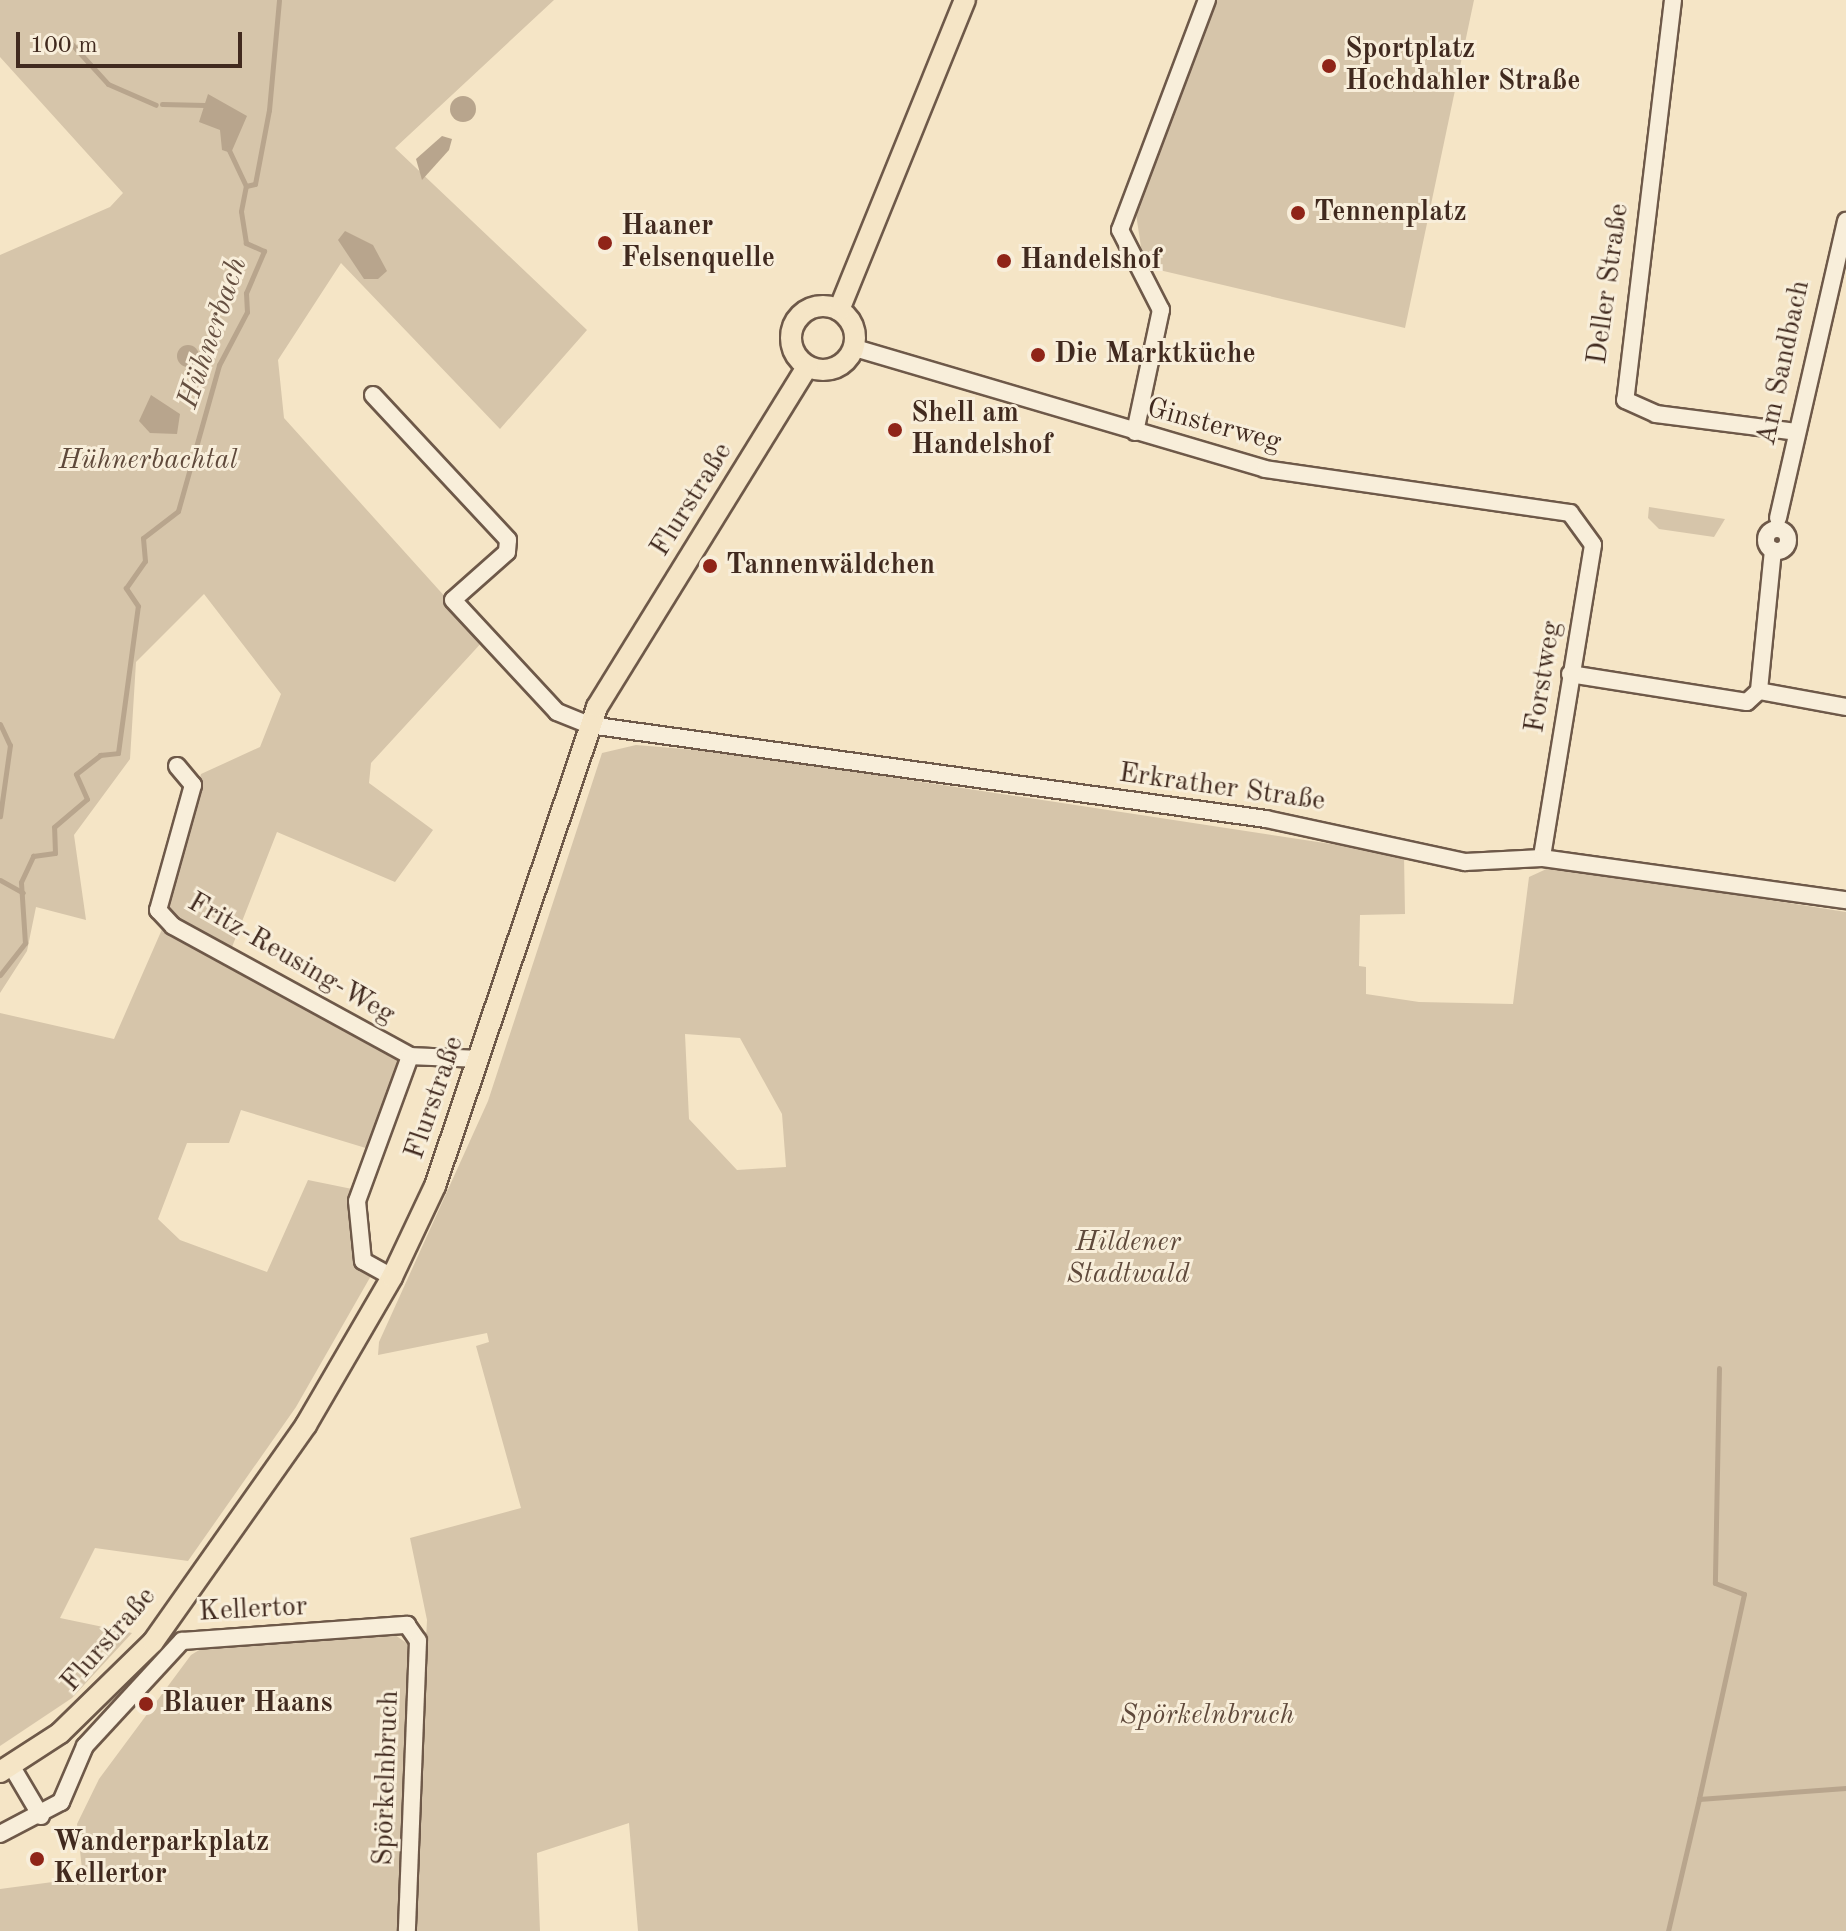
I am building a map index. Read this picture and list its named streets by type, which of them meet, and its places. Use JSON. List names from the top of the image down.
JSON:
{
  "streets": {
    "main road": ["Flurstraße"],
    "street": [
      "Deller Straße",
      "Am Sandbach",
      "Ginsterweg",
      "Forstweg",
      "Erkrather Straße",
      "Fritz-Reusing-Weg",
      "Kellertor",
      "Spörkelnbruch"
    ]
  },
  "crossings": [
    ["Deller Straße", "Am Sandbach"],
    ["Ginsterweg", "Flurstraße"],
    ["Ginsterweg", "Forstweg"],
    ["Flurstraße", "Erkrather Straße"],
    ["Flurstraße", "Fritz-Reusing-Weg"],
    ["Forstweg", "Erkrather Straße"],
    ["Kellertor", "Spörkelnbruch"]
  ],
  "water": ["Hühnerbach"],
  "parks": ["Hühnerbachtal", "Hildener Stadtwald", "Spörkelnbruch"],
  "places": [
    "Sportplatz Hochdahler Straße",
    "Tennenplatz",
    "Haaner Felsenquelle",
    "Handelshof",
    "Die Marktküche",
    "Shell am Handelshof",
    "Tannenwäldchen",
    "Blauer Haans",
    "Wanderparkplatz Kellertor"
  ],
  "scale_bar": "100 m"
}
